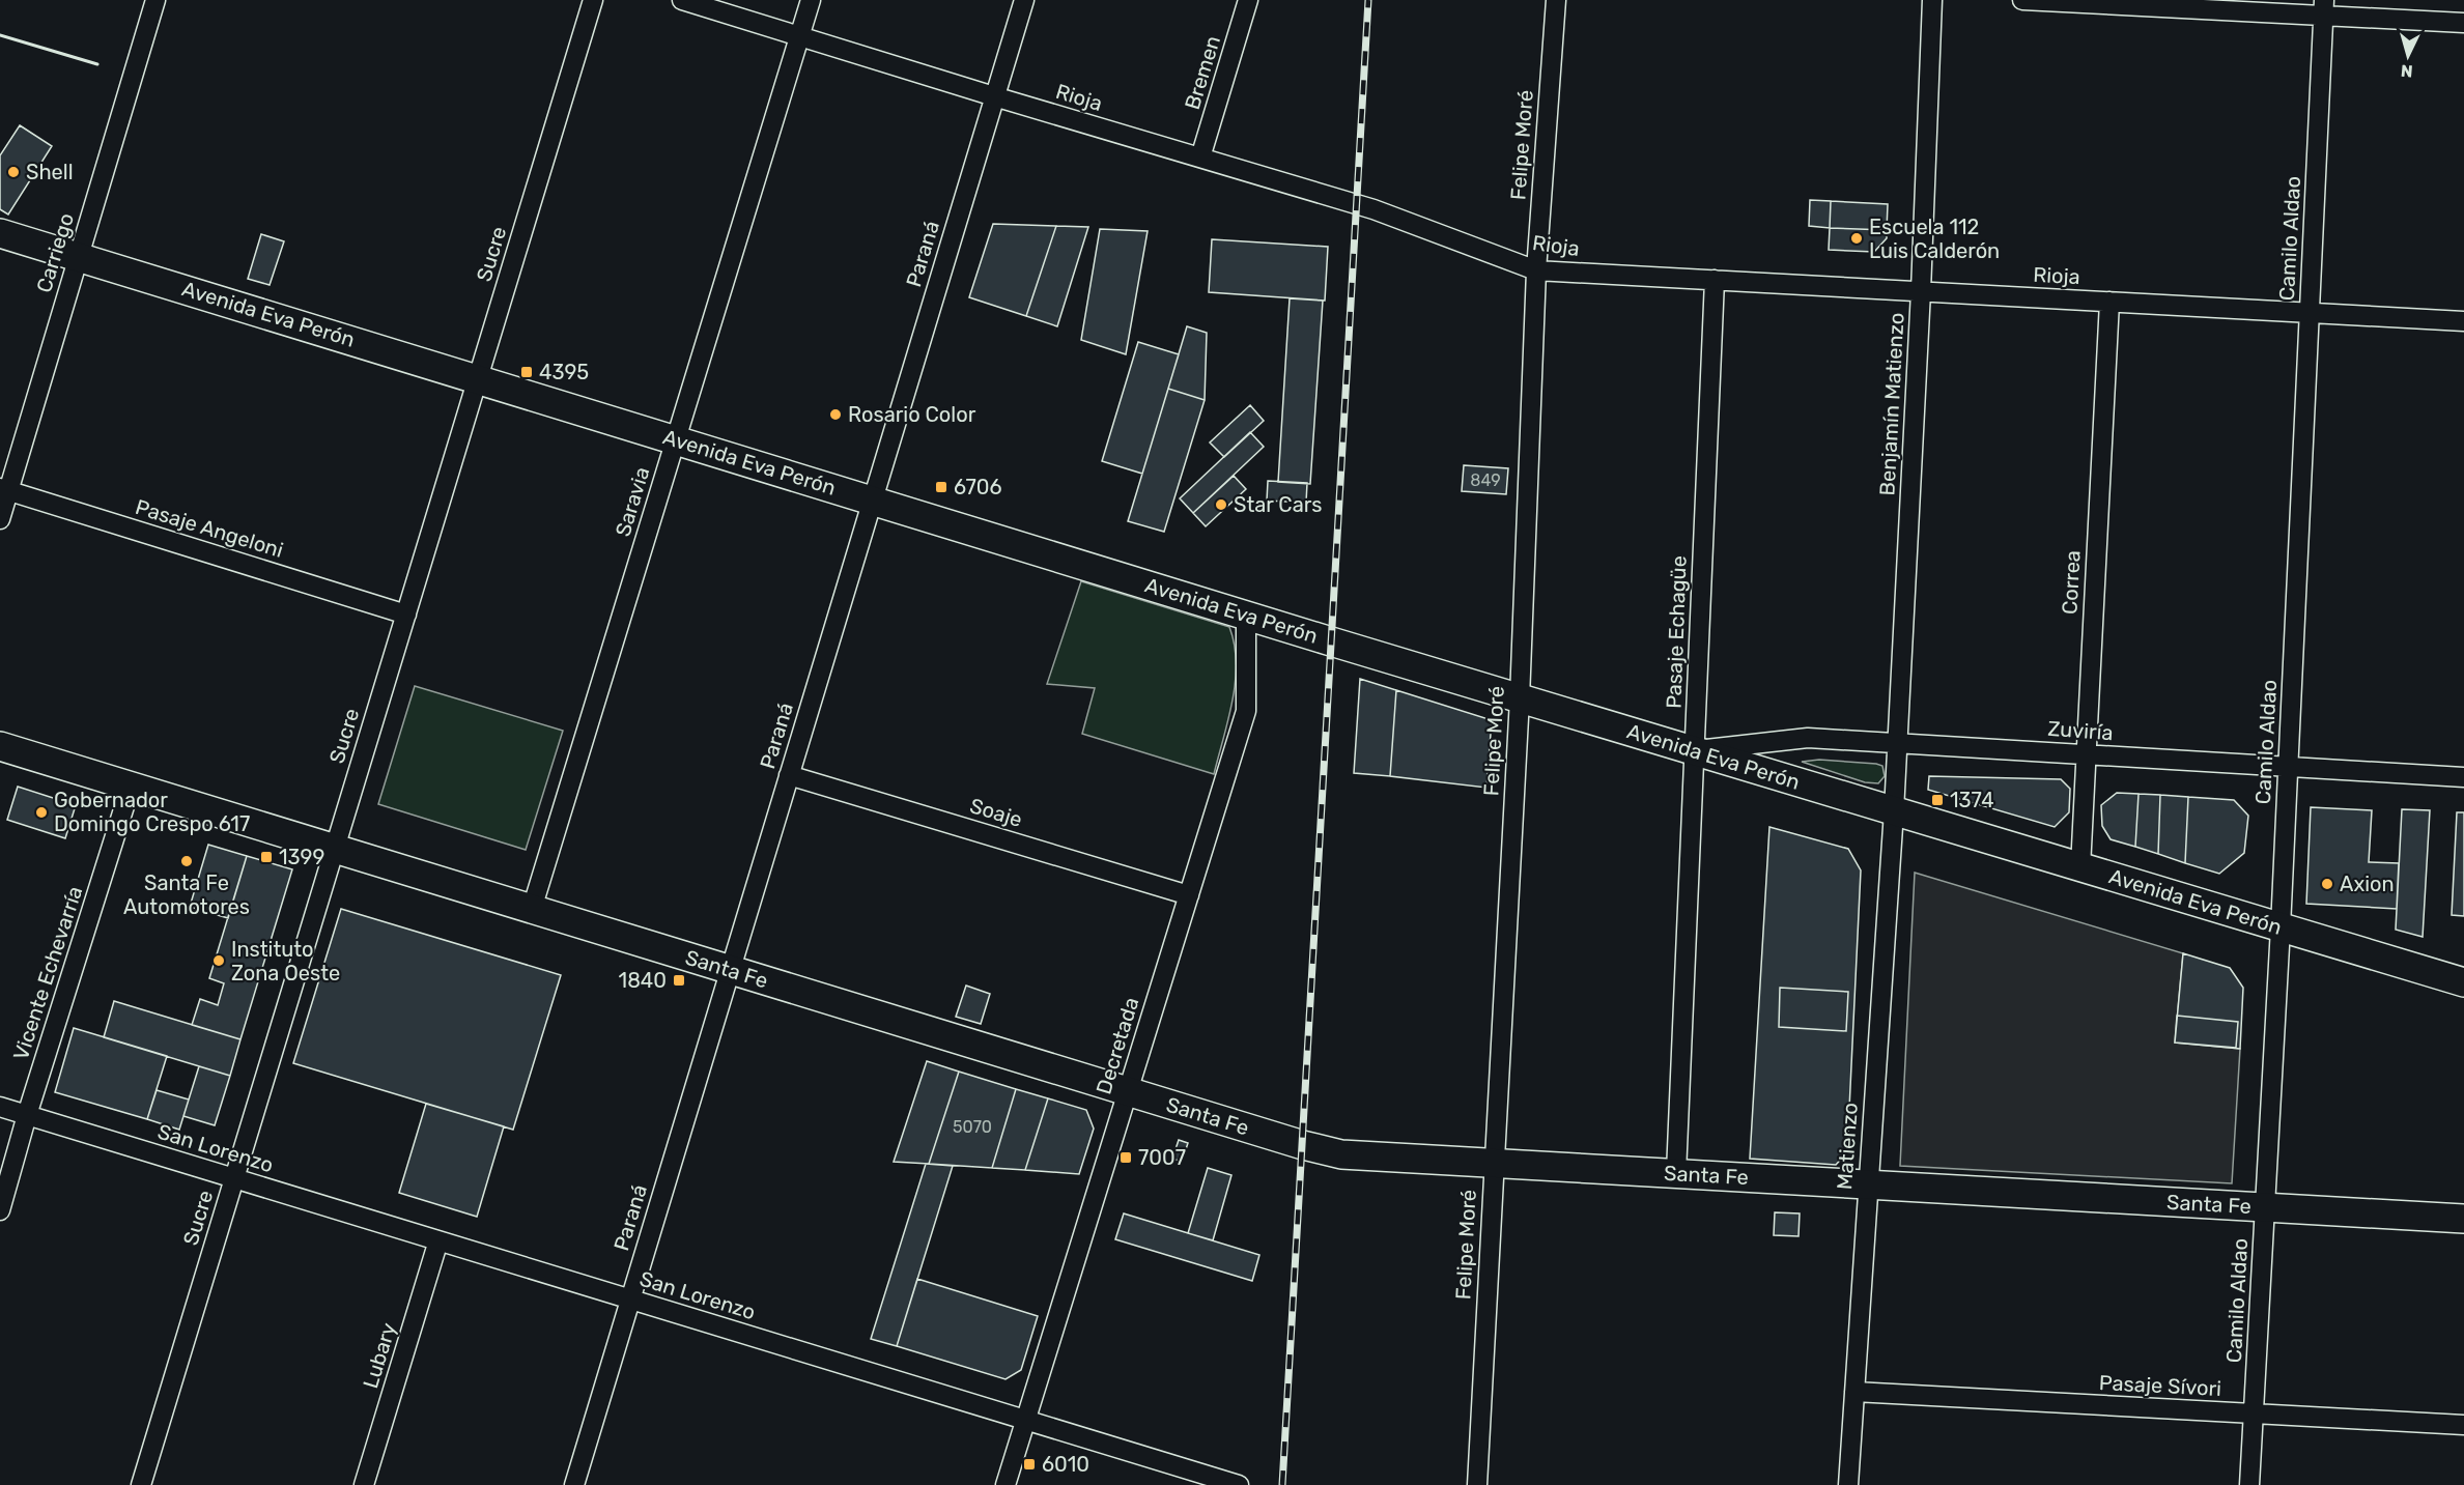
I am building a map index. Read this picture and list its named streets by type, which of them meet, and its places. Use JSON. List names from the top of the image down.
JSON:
{
  "streets": {
    "main road": ["Avenida Eva Perón", "Santa Fe"],
    "street": [
      "Bremen",
      "Rioja",
      "Felipe Moré",
      "Camilo Aldao",
      "Carriego",
      "Sucre",
      "Paraná",
      "Benjamín Matienzo",
      "Saravia",
      "Pasaje Angeloni",
      "Correa",
      "Pasaje Echagüe",
      "Zuviría",
      "Soaje",
      "Vicente Echevarría",
      "Decretada",
      "Matienzo",
      "San Lorenzo",
      "Lubary",
      "Pasaje Sívori"
    ]
  },
  "crossings": [
    ["Bremen", "Rioja"],
    ["Rioja", "Felipe Moré"],
    ["Rioja", "Camilo Aldao"],
    ["Rioja", "Paraná"],
    ["Rioja", "Benjamín Matienzo"],
    ["Rioja", "Saravia"],
    ["Rioja", "Correa"],
    ["Rioja", "Pasaje Echagüe"],
    ["Felipe Moré", "Avenida Eva Perón"],
    ["Felipe Moré", "Santa Fe"],
    ["Camilo Aldao", "Avenida Eva Perón"],
    ["Camilo Aldao", "Zuviría"],
    ["Camilo Aldao", "Santa Fe"],
    ["Camilo Aldao", "Pasaje Sívori"],
    ["Carriego", "Avenida Eva Perón"],
    ["Carriego", "Pasaje Angeloni"],
    ["Sucre", "Avenida Eva Perón"],
    ["Sucre", "Pasaje Angeloni"],
    ["Sucre", "Santa Fe"],
    ["Sucre", "San Lorenzo"],
    ["Paraná", "Avenida Eva Perón"],
    ["Paraná", "Soaje"],
    ["Paraná", "Santa Fe"],
    ["Paraná", "San Lorenzo"],
    ["Avenida Eva Perón", "Benjamín Matienzo"],
    ["Avenida Eva Perón", "Saravia"],
    ["Avenida Eva Perón", "Correa"],
    ["Avenida Eva Perón", "Pasaje Echagüe"],
    ["Avenida Eva Perón", "Zuviría"],
    ["Avenida Eva Perón", "Decretada"],
    ["Avenida Eva Perón", "Matienzo"],
    ["Benjamín Matienzo", "Zuviría"],
    ["Benjamín Matienzo", "Matienzo"],
    ["Saravia", "Santa Fe"],
    ["Correa", "Zuviría"],
    ["Pasaje Echagüe", "Zuviría"],
    ["Pasaje Echagüe", "Santa Fe"],
    ["Soaje", "Decretada"],
    ["Santa Fe", "Vicente Echevarría"],
    ["Santa Fe", "Decretada"],
    ["Santa Fe", "Matienzo"],
    ["Vicente Echevarría", "San Lorenzo"],
    ["Decretada", "San Lorenzo"],
    ["Matienzo", "Pasaje Sívori"],
    ["San Lorenzo", "Lubary"]
  ],
  "places": {
    "other": [
      "Shell",
      "Escuela 112 Luis Calderón",
      "Rosario Color",
      "Star Cars",
      "Gobernador Domingo Crespo 617",
      "Santa Fe Automotores",
      "Axion",
      "Instituto Zona Oeste"
    ],
    "transit": [
      "4395",
      "6706",
      "1374",
      "1399",
      "1840",
      "7007",
      "6010"
    ]
  },
  "house_numbers": ["849", "5070"],
  "north": "bottom"
}
